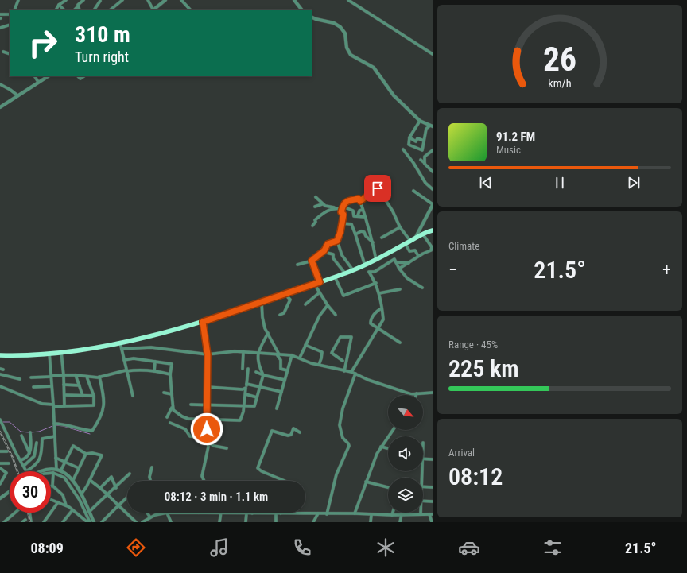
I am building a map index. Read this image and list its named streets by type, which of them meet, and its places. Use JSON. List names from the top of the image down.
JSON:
{
  "north": "bottom right",
  "page": {
    "turn": ["310 m", "Turn right"],
    "song": ["91.2 FM", "Music"],
    "tile": [
      "Climate",
      ["Range · 45%", "225 km"],
      ["Arrival", "08:12"]
    ],
    "heat": ["−", "21.5°", "+"],
    "limit": "30",
    "trip": "08:12 · 3 min · 1.1 km",
    "tabs": ["08:09", "21.5°"],
    "gauge": ["26", "km/h"]
  }
}
